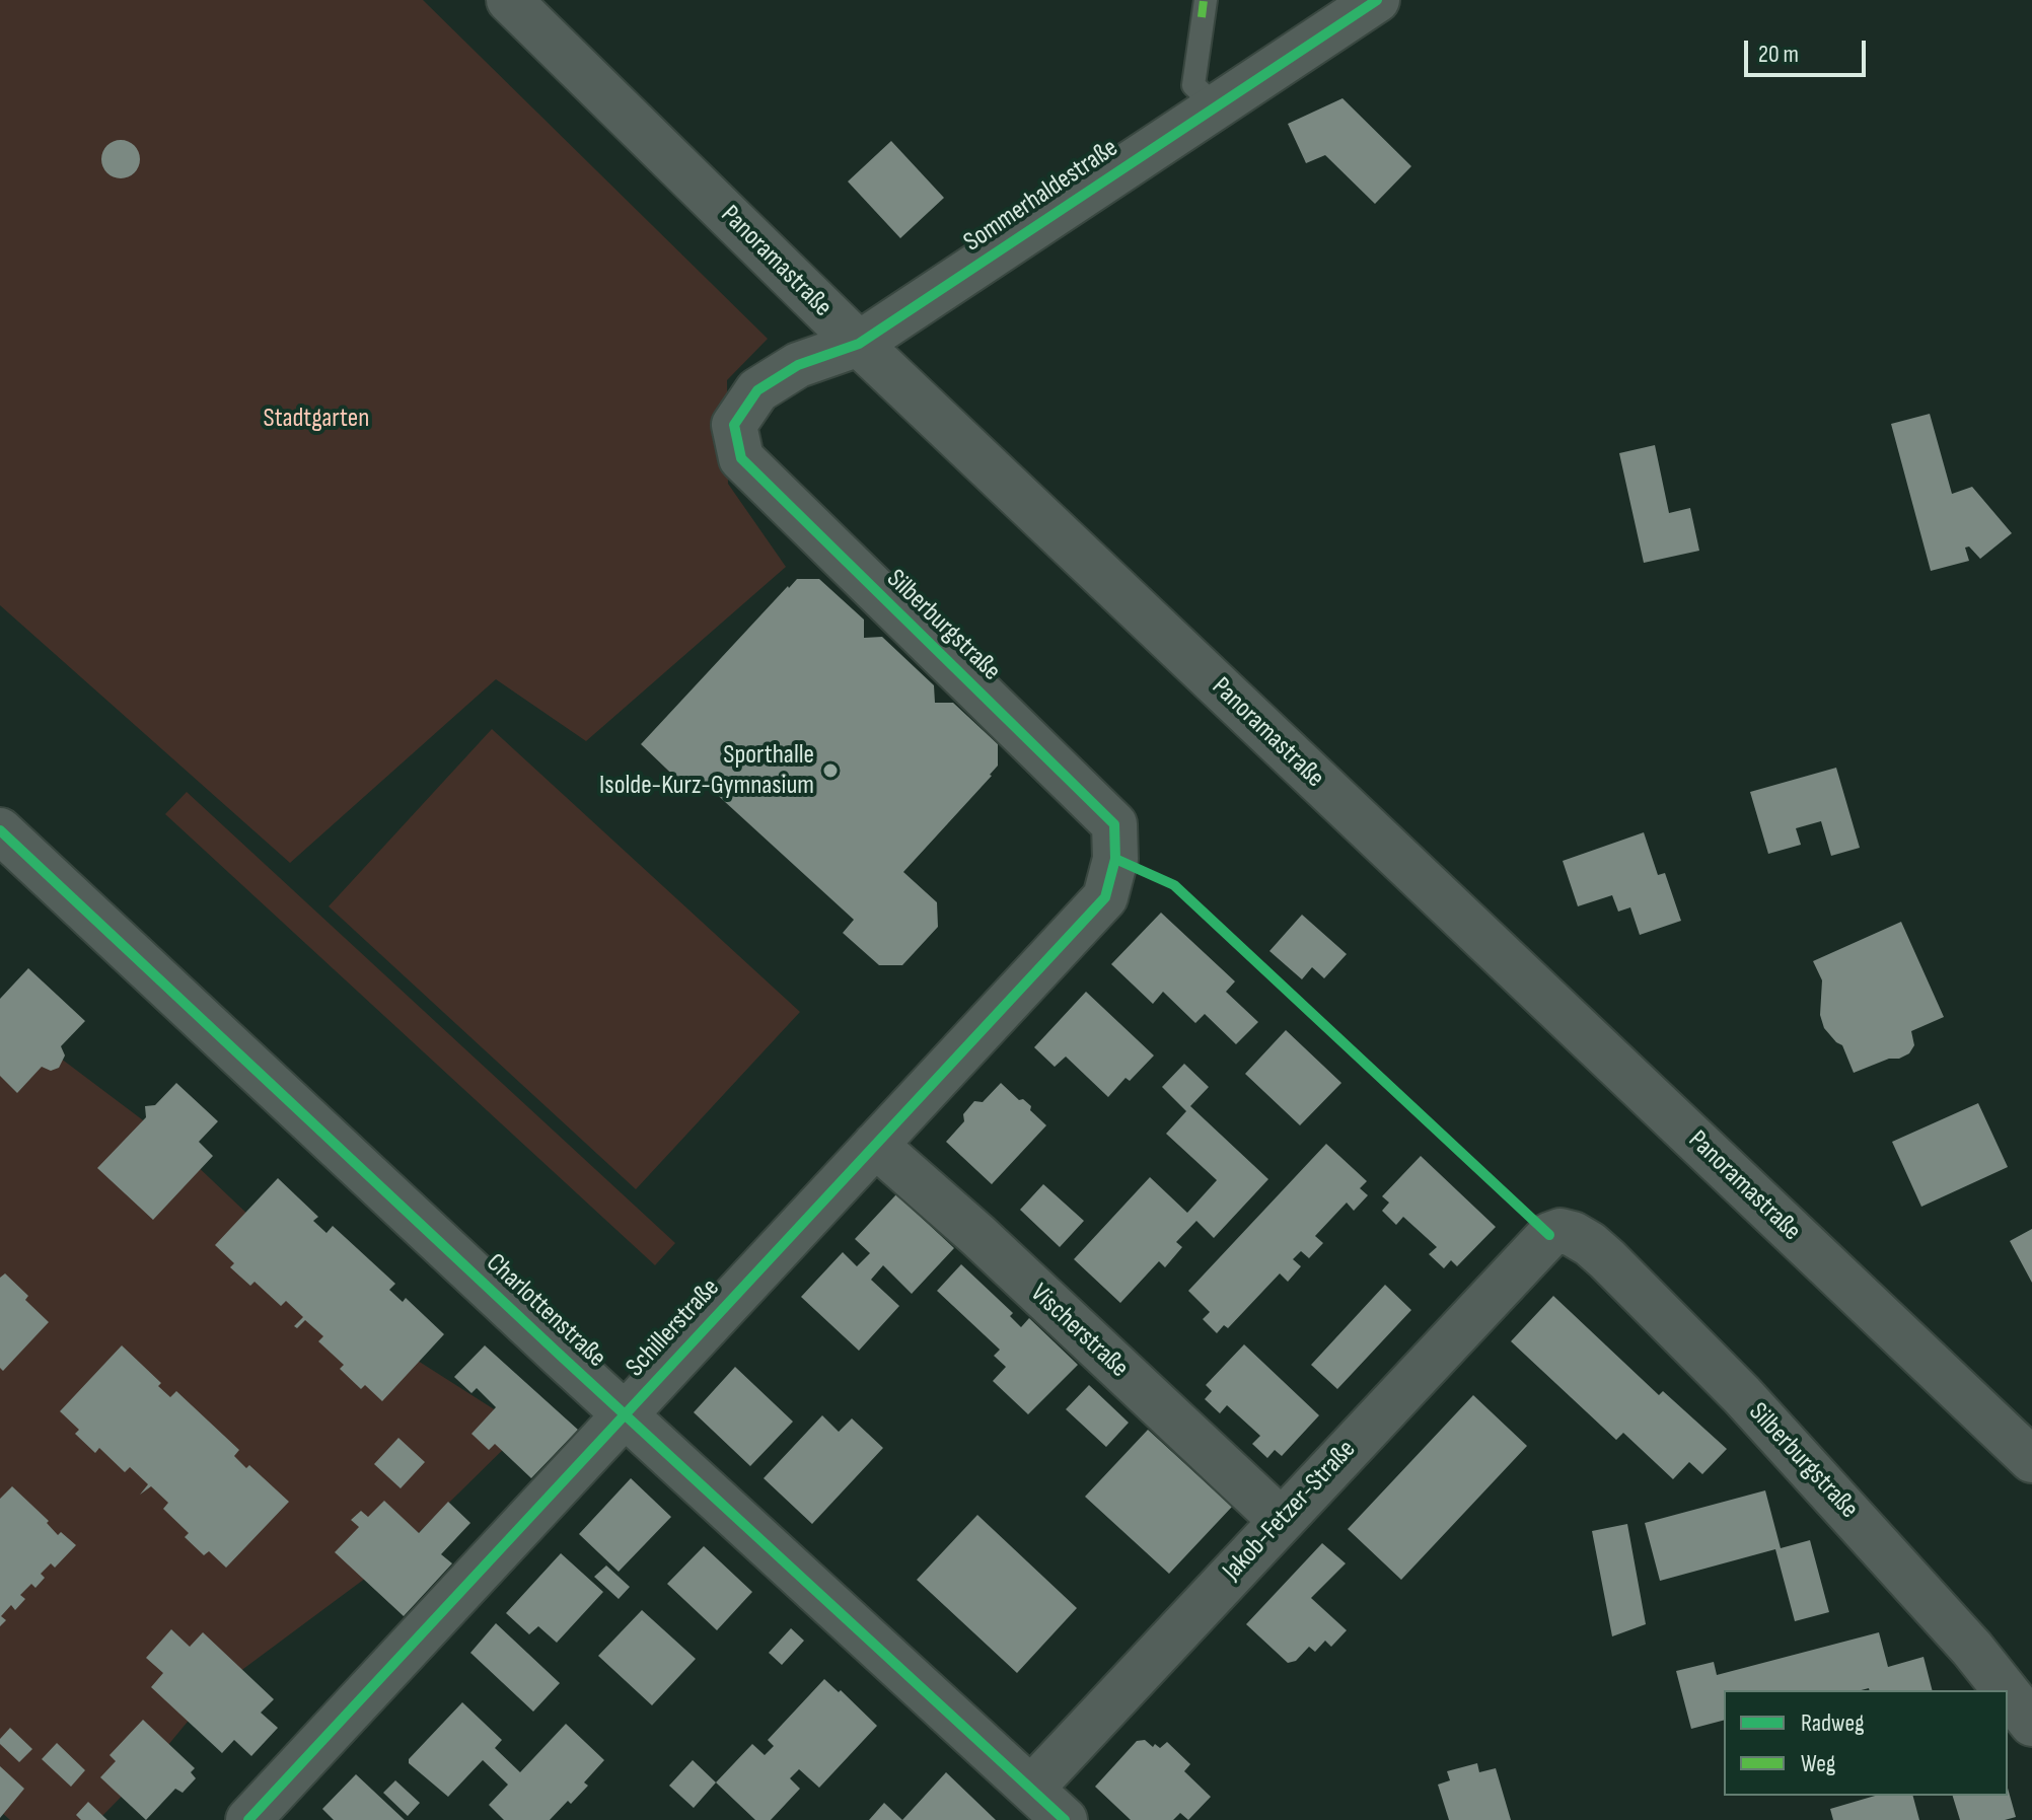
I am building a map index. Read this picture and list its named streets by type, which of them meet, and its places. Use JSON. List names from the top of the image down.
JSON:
{
  "streets": {
    "street": [
      "Sommerhaldestraße",
      "Panoramastraße",
      "Silberburgstraße",
      "Charlottenstraße",
      "Schillerstraße",
      "Vischerstraße",
      "Jakob-Fetzer-Straße"
    ]
  },
  "crossings": [
    ["Sommerhaldestraße", "Panoramastraße"],
    ["Sommerhaldestraße", "Silberburgstraße"],
    ["Silberburgstraße", "Schillerstraße"],
    ["Silberburgstraße", "Jakob-Fetzer-Straße"],
    ["Charlottenstraße", "Schillerstraße"],
    ["Charlottenstraße", "Jakob-Fetzer-Straße"],
    ["Schillerstraße", "Vischerstraße"],
    ["Vischerstraße", "Jakob-Fetzer-Straße"]
  ],
  "parks": ["Stadtgarten"],
  "places": ["Sporthalle Isolde-Kurz-Gymnasium"],
  "legend": ["Radweg", "Weg"],
  "scale_bar": "20 m"
}
